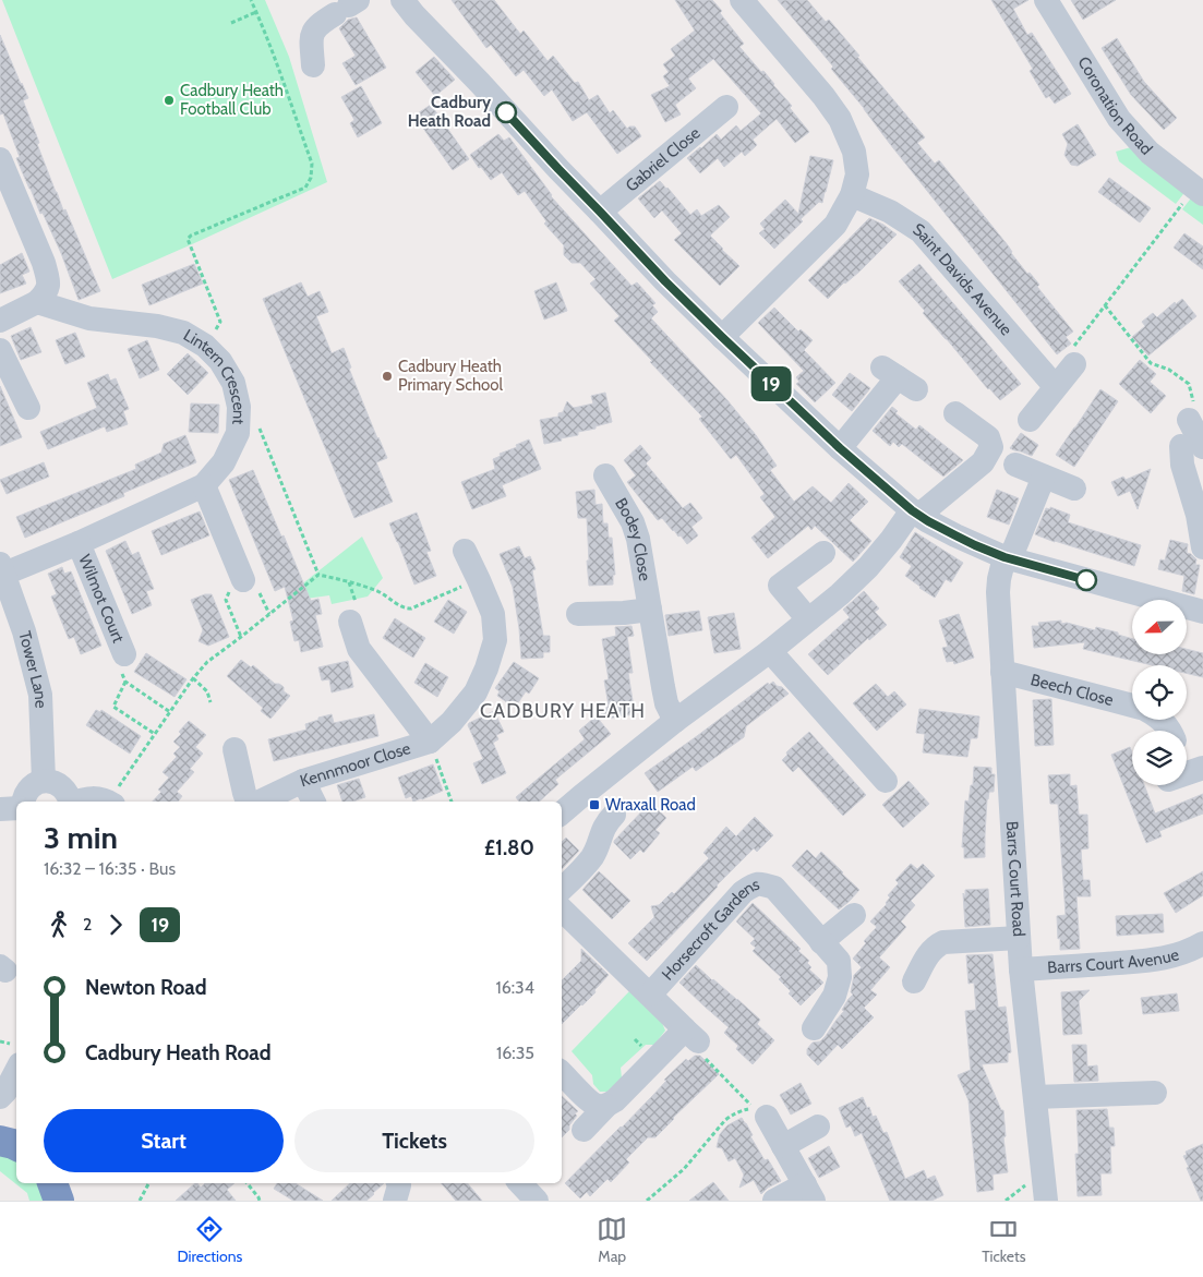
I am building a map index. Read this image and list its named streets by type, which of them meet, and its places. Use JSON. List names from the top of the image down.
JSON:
{
  "streets": {
    "street": [
      "Coronation Road",
      "Gabriel Close",
      "Saint Davids Avenue",
      "Lintern Crescent",
      "Bodey Close",
      "Wilmot Court",
      "Tower Lane",
      "Beech Close",
      "Kennmoor Close",
      "Barrs Court Road",
      "Horsecroft Gardens",
      "Barrs Court Avenue"
    ]
  },
  "crossings": [
    ["Lintern Crescent", "Wilmot Court"],
    ["Lintern Crescent", "Tower Lane"],
    ["Beech Close", "Barrs Court Road"],
    ["Barrs Court Road", "Barrs Court Avenue"]
  ],
  "districts": ["CADBURY HEATH"],
  "places": {
    "other": ["Cadbury Heath Football Club", "Cadbury Heath Road", "Cadbury Heath Primary School"],
    "transit": ["Wraxall Road"]
  },
  "lines": ["bus line 19"],
  "north": "left",
  "page": {
    "on_map": "19",
    "heading": ["3 min", "16:32 – 16:35 · Bus", "£1.80"],
    "legs": ["2", "19"],
    "list": [
      {
        "name": "Newton Road",
        "value": "16:34"
      },
      {
        "name": "Cadbury Heath Road",
        "value": "16:35"
      }
    ],
    "buttons": ["Start", "Tickets"],
    "tabs": ["Directions", "Map", "Tickets"]
  }
}
